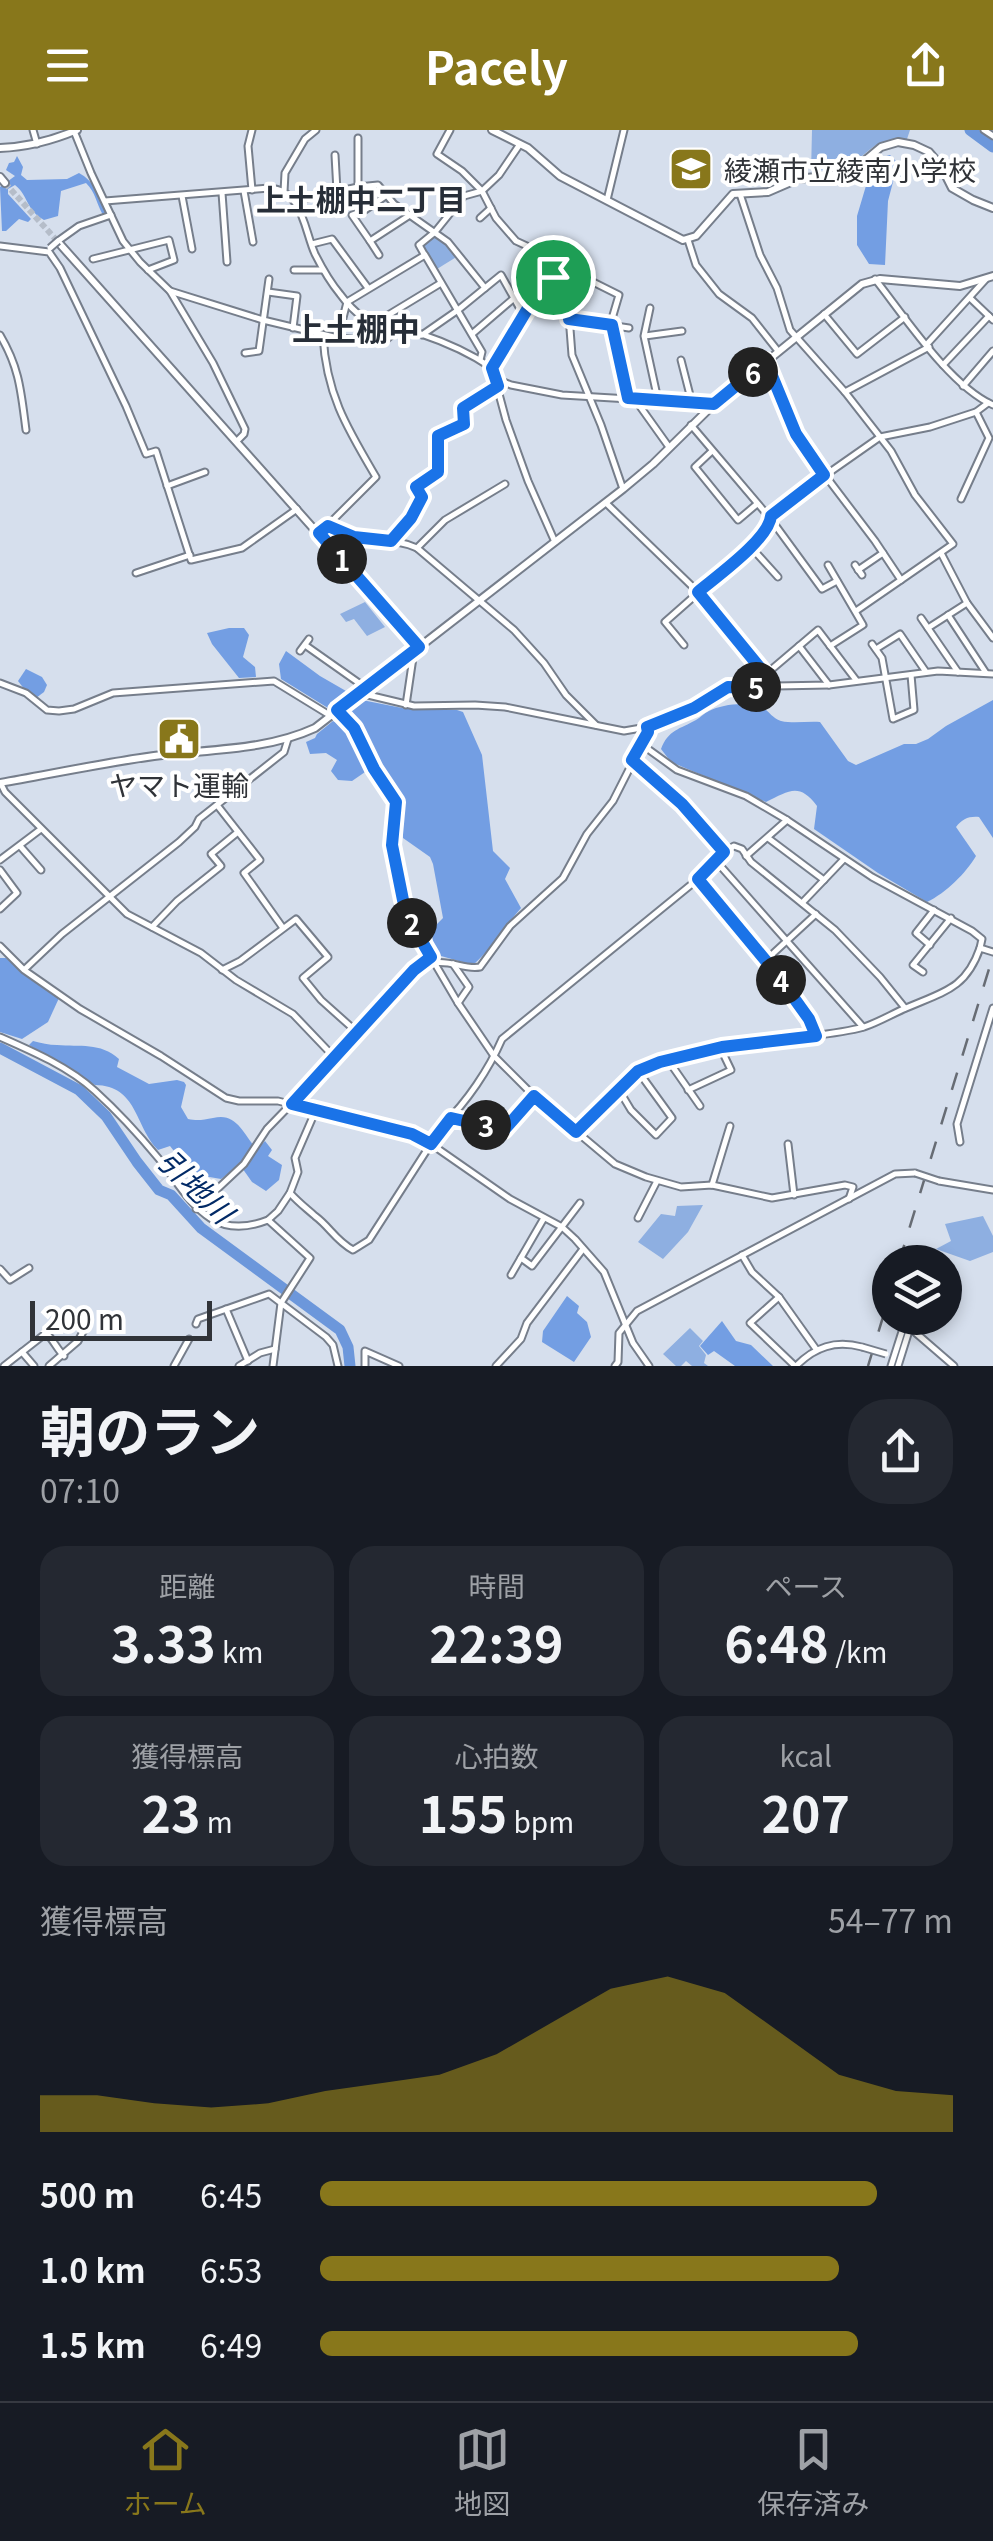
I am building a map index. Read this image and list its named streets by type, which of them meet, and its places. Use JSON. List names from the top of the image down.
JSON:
{
  "districts": ["上土棚中二丁目", "上土棚中"],
  "water": ["引地川"],
  "places": {
    "school or university": ["綾瀬市立綾南小学校"],
    "public building": ["ヤマト運輸"]
  },
  "scale_bar": "200 m",
  "page": {
    "header": "Pacely",
    "pins": [
      "6",
      "1",
      "5",
      "2",
      "4",
      "3"
    ],
    "scale": "200 m",
    "heading": ["朝のラン", "07:10"],
    "stats": [
      ["距離", "3.33 km"],
      ["時間", "22:39"],
      ["ペース", "6:48 /km"],
      ["獲得標高", "23 m"],
      ["心拍数", "155 bpm"],
      ["kcal", "207"]
    ],
    "chart": ["獲得標高", "54–77 m"],
    "list": [
      {
        "name": "500 m",
        "note": "6:45"
      },
      {
        "name": "1.0 km",
        "note": "6:53"
      },
      {
        "name": "1.5 km",
        "note": "6:49"
      }
    ],
    "tabs": ["ホーム", "地図", "保存済み"]
  }
}
